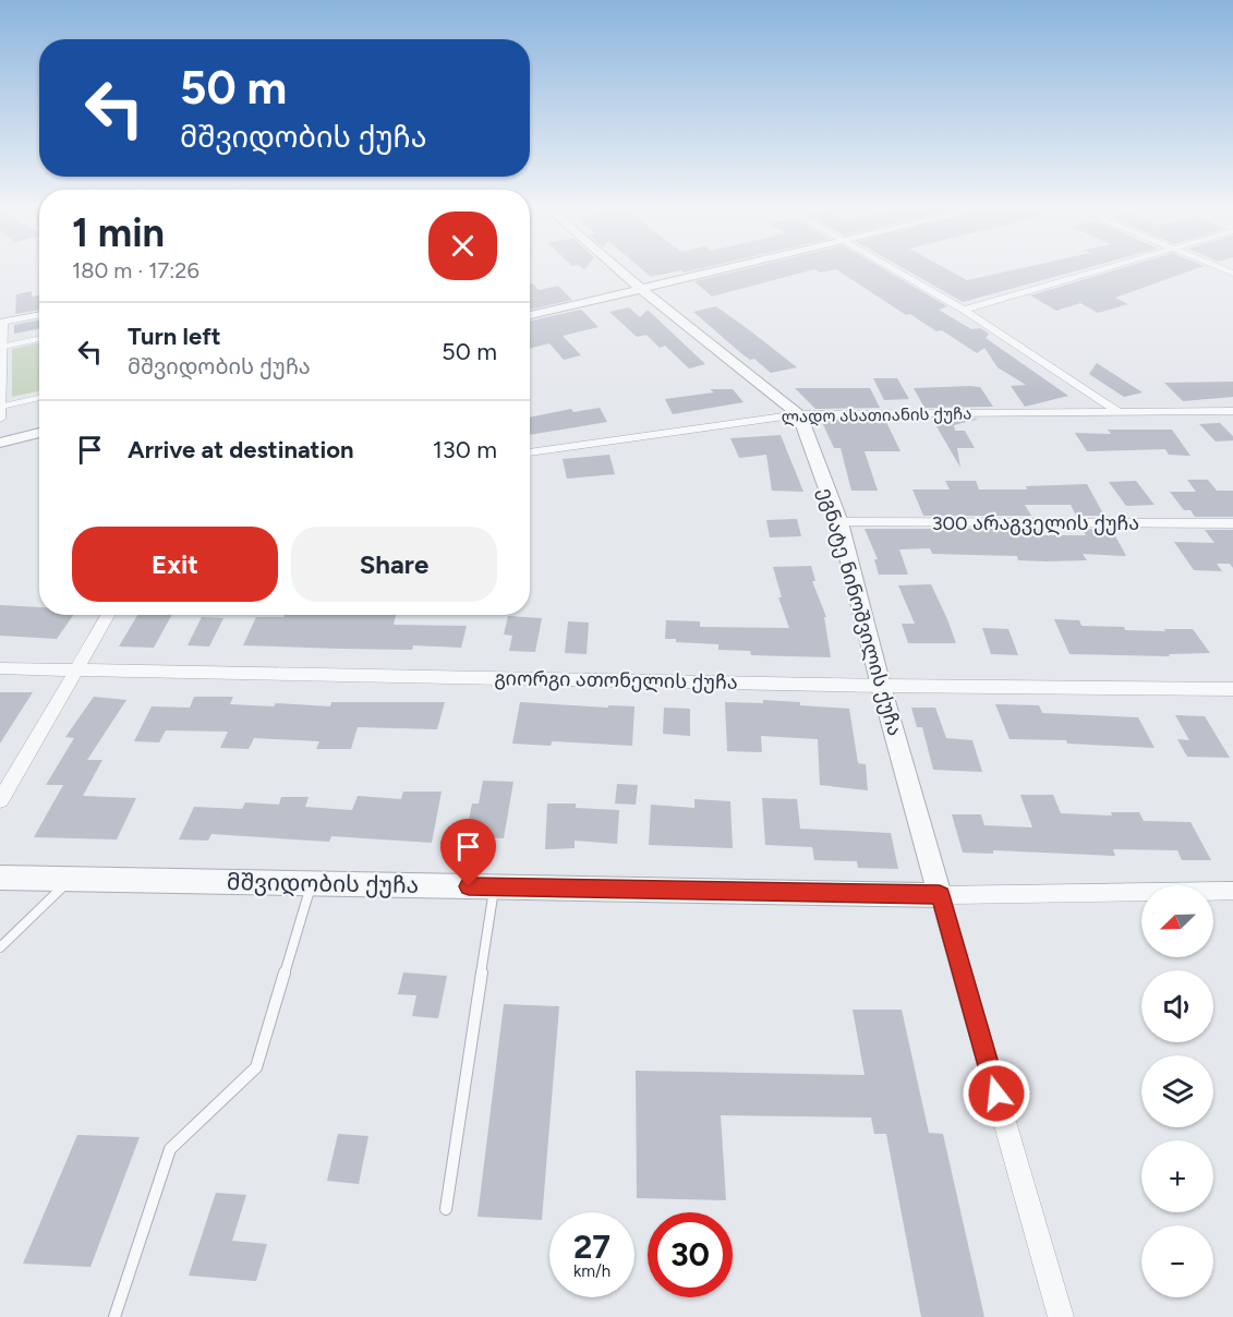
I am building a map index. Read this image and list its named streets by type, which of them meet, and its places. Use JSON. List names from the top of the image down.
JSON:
{
  "streets": {
    "street": [
      "ლადო ასათიანის ქუჩა",
      "300 არაგველის ქუჩა",
      "ეგნატე ნინოშვილის ქუჩა",
      "გიორგი ათონელის ქუჩა",
      "მშვიდობის ქუჩა"
    ]
  },
  "crossings": [
    ["ლადო ასათიანის ქუჩა", "ეგნატე ნინოშვილის ქუჩა"],
    ["300 არაგველის ქუჩა", "ეგნატე ნინოშვილის ქუჩა"],
    ["ეგნატე ნინოშვილის ქუჩა", "გიორგი ათონელის ქუჩა"],
    ["ეგნატე ნინოშვილის ქუჩა", "მშვიდობის ქუჩა"]
  ],
  "north": "bottom left",
  "page": {
    "turn": ["50 m", "მშვიდობის ქუჩა"],
    "heading": ["1 min", "180 m · 17:26"],
    "list": [
      {
        "name": "Turn left",
        "note": "მშვიდობის ქუჩა",
        "value": "50 m"
      },
      {
        "name": "Arrive at destination",
        "value": "130 m"
      }
    ],
    "buttons": ["Exit", "Share"],
    "map_buttons": ["+", "−"],
    "speed": "27 km/h",
    "limit": "30"
  }
}
